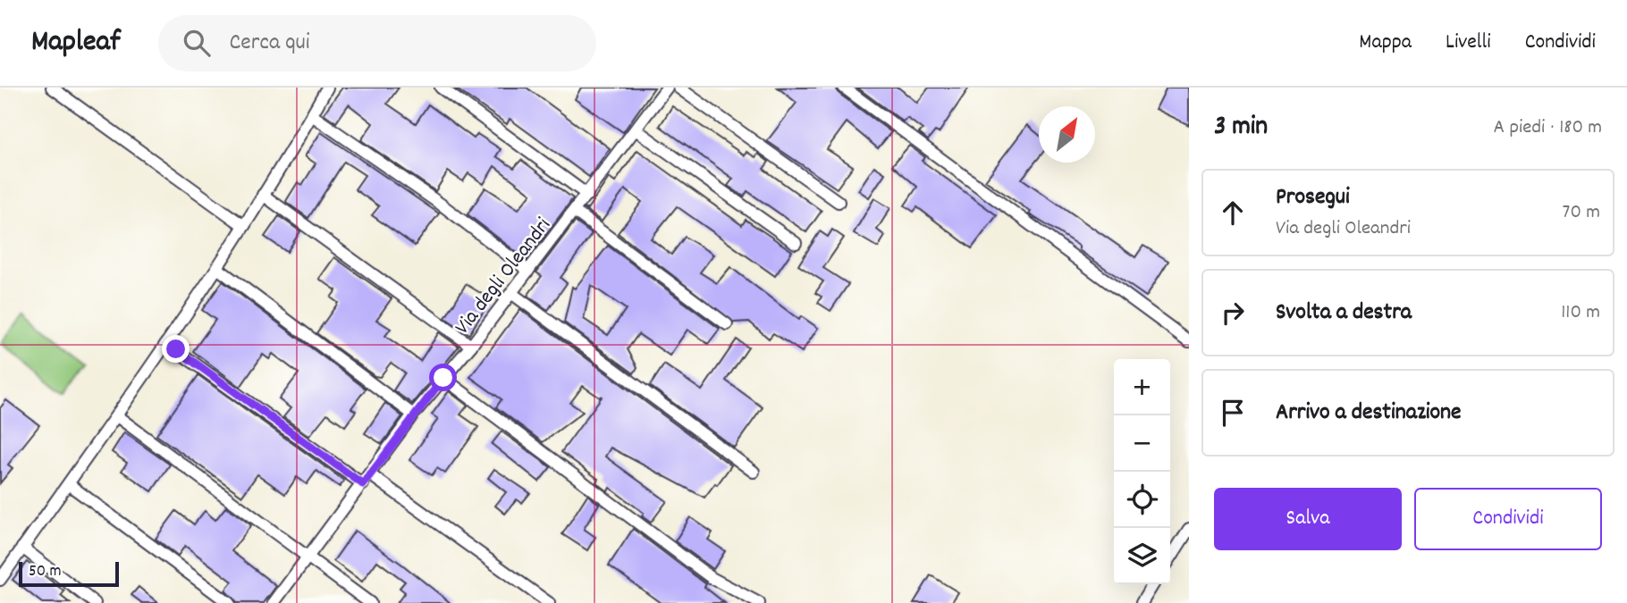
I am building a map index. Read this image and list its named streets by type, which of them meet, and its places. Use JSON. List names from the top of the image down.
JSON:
{
  "streets": {
    "street": ["Via degli Oleandri"]
  },
  "scale_bar": "50 m",
  "north": "top right",
  "page": {
    "header": "Mapleaf",
    "search": "Cerca qui",
    "nav": ["Mappa", "Livelli", "Condividi"],
    "heading": ["3 min", "A piedi · 180 m"],
    "list": [
      ["Prosegui", "Via degli Oleandri", "70 m"],
      ["Svolta a destra", "110 m"],
      "Arrivo a destinazione"
    ],
    "map_buttons": ["+", "−"],
    "buttons": ["Salva", "Condividi"],
    "scale": "50 m"
  }
}
